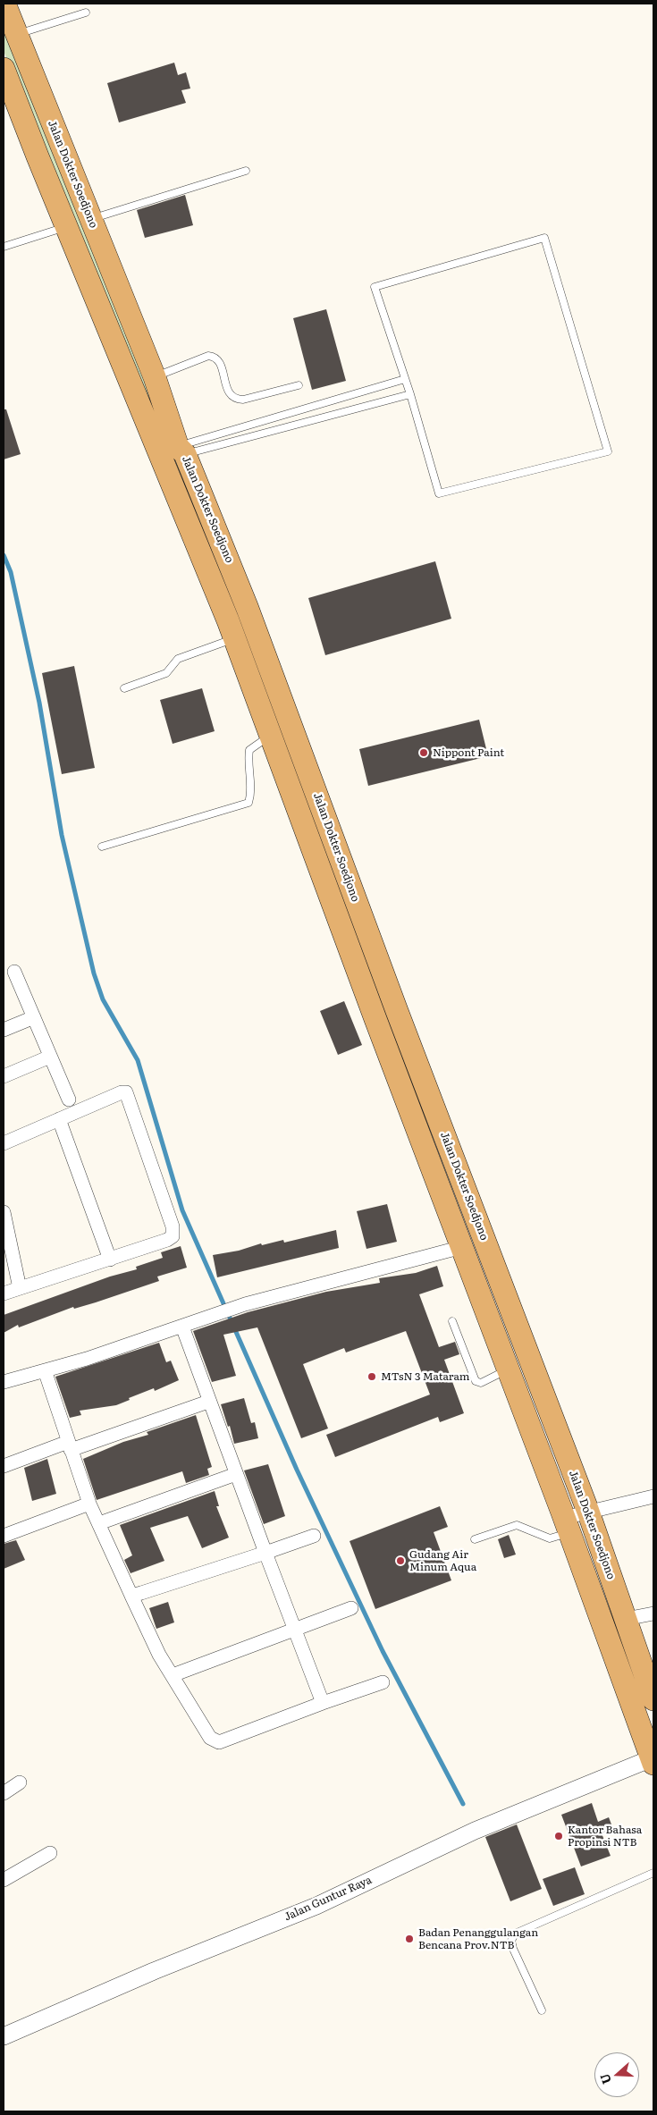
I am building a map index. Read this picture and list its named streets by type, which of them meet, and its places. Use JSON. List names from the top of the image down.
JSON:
{
  "streets": {
    "highway": ["Jalan Dokter Soedjono"],
    "street": ["Jalan Guntur Raya"]
  },
  "crossings": [
    ["Jalan Dokter Soedjono", "Jalan Guntur Raya"]
  ],
  "places": [
    "Nippont Paint",
    "MTsN 3 Mataram",
    "Gudang Air Minum Aqua",
    "Kantor Bahasa Propinsi NTB",
    "Badan Penanggulangan Bencana Prov.NTB"
  ],
  "north": "left"
}
